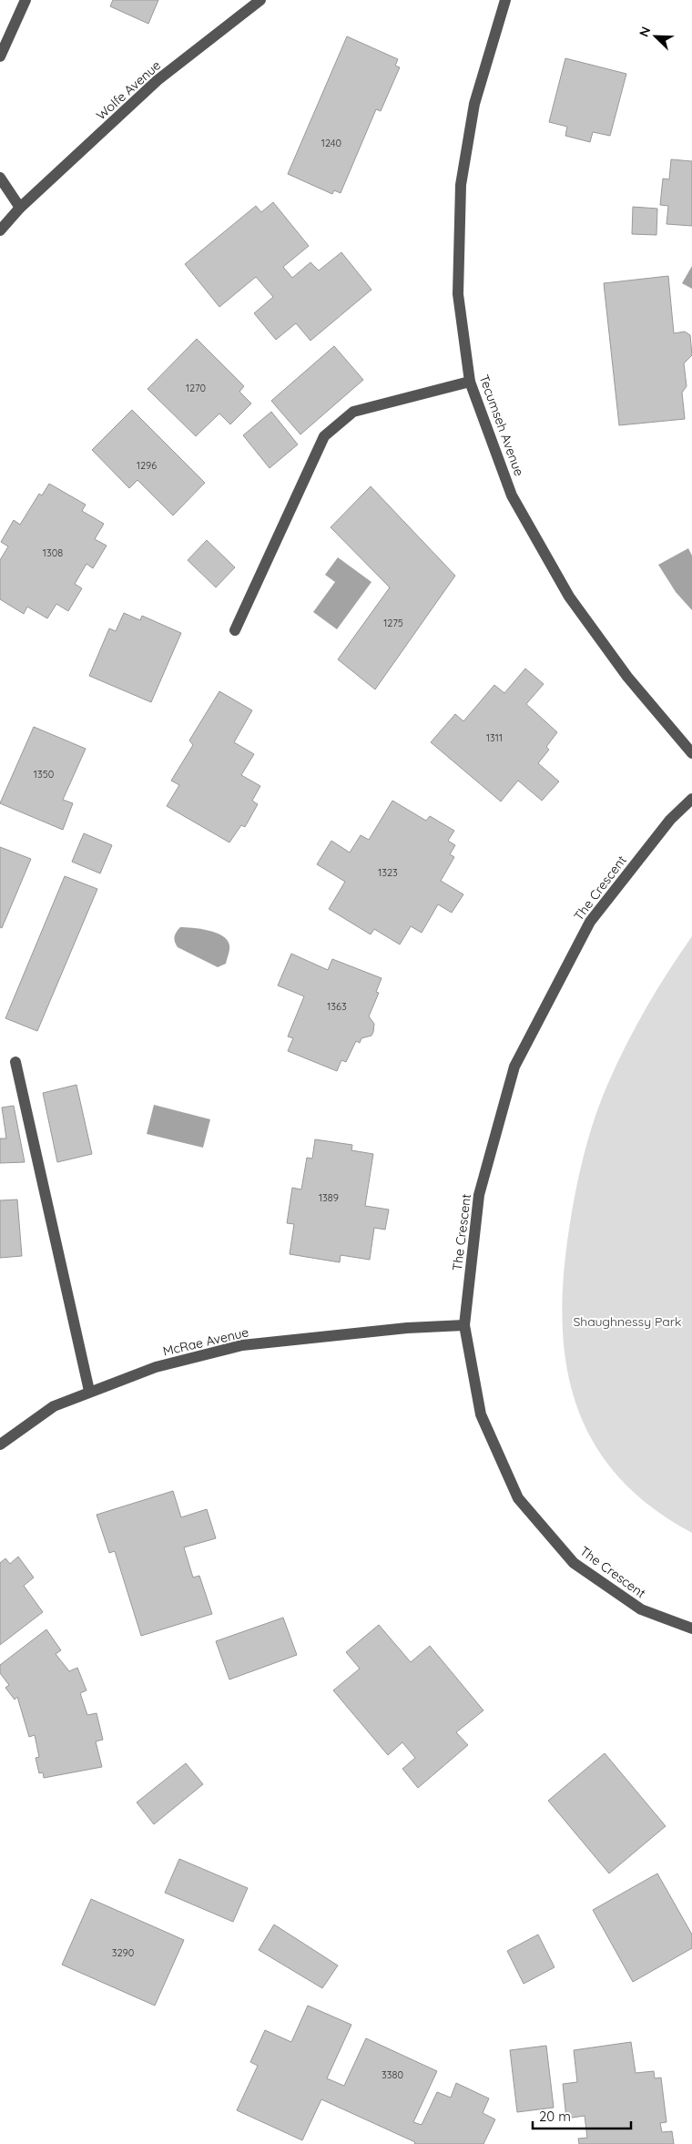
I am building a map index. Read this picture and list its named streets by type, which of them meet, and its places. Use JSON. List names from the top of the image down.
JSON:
{
  "streets": {
    "street": [
      "Wolfe Avenue",
      "Tecumseh Avenue",
      "The Crescent",
      "McRae Avenue"
    ]
  },
  "crossings": [
    ["The Crescent", "McRae Avenue"]
  ],
  "parks": ["Shaughnessy Park"],
  "house_numbers": [
    "1240",
    "1270",
    "1296",
    "1308",
    "1275",
    "1311",
    "1350",
    "1323",
    "1363",
    "1389",
    "3290",
    "3380"
  ],
  "scale_bar": "20 m",
  "north": "top left"
}
